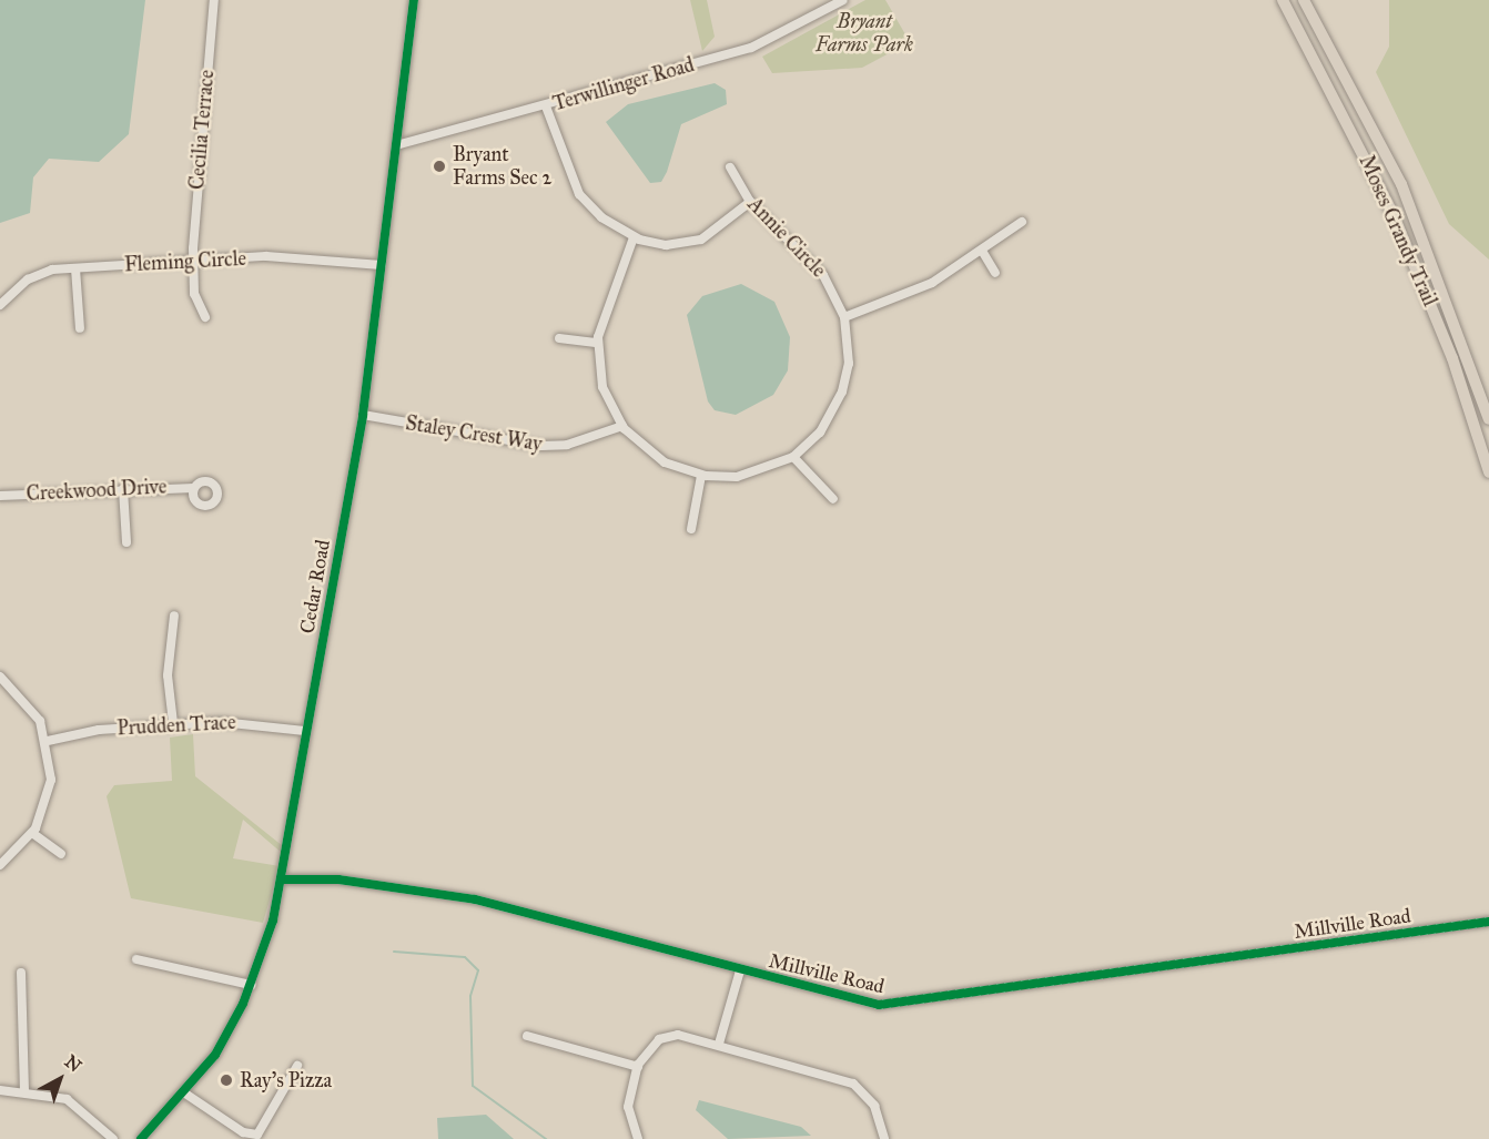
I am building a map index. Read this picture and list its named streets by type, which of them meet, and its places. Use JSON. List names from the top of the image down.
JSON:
{
  "streets": {
    "main road": ["Moses Grandy Trail"],
    "street": [
      "Terwillinger Road",
      "Cecilia Terrace",
      "Annie Circle",
      "Fleming Circle",
      "Staley Crest Way",
      "Creekwood Drive",
      "Cedar Road",
      "Prudden Trace",
      "Millville Road"
    ]
  },
  "crossings": [
    ["Terwillinger Road", "Cedar Road"],
    ["Cecilia Terrace", "Fleming Circle"],
    ["Annie Circle", "Staley Crest Way"],
    ["Fleming Circle", "Cedar Road"],
    ["Staley Crest Way", "Cedar Road"],
    ["Cedar Road", "Prudden Trace"],
    ["Cedar Road", "Millville Road"]
  ],
  "parks": ["Bryant Farms Park"],
  "places": ["Bryant Farms Sec 2", "Ray's Pizza"],
  "north": "top right"
}
